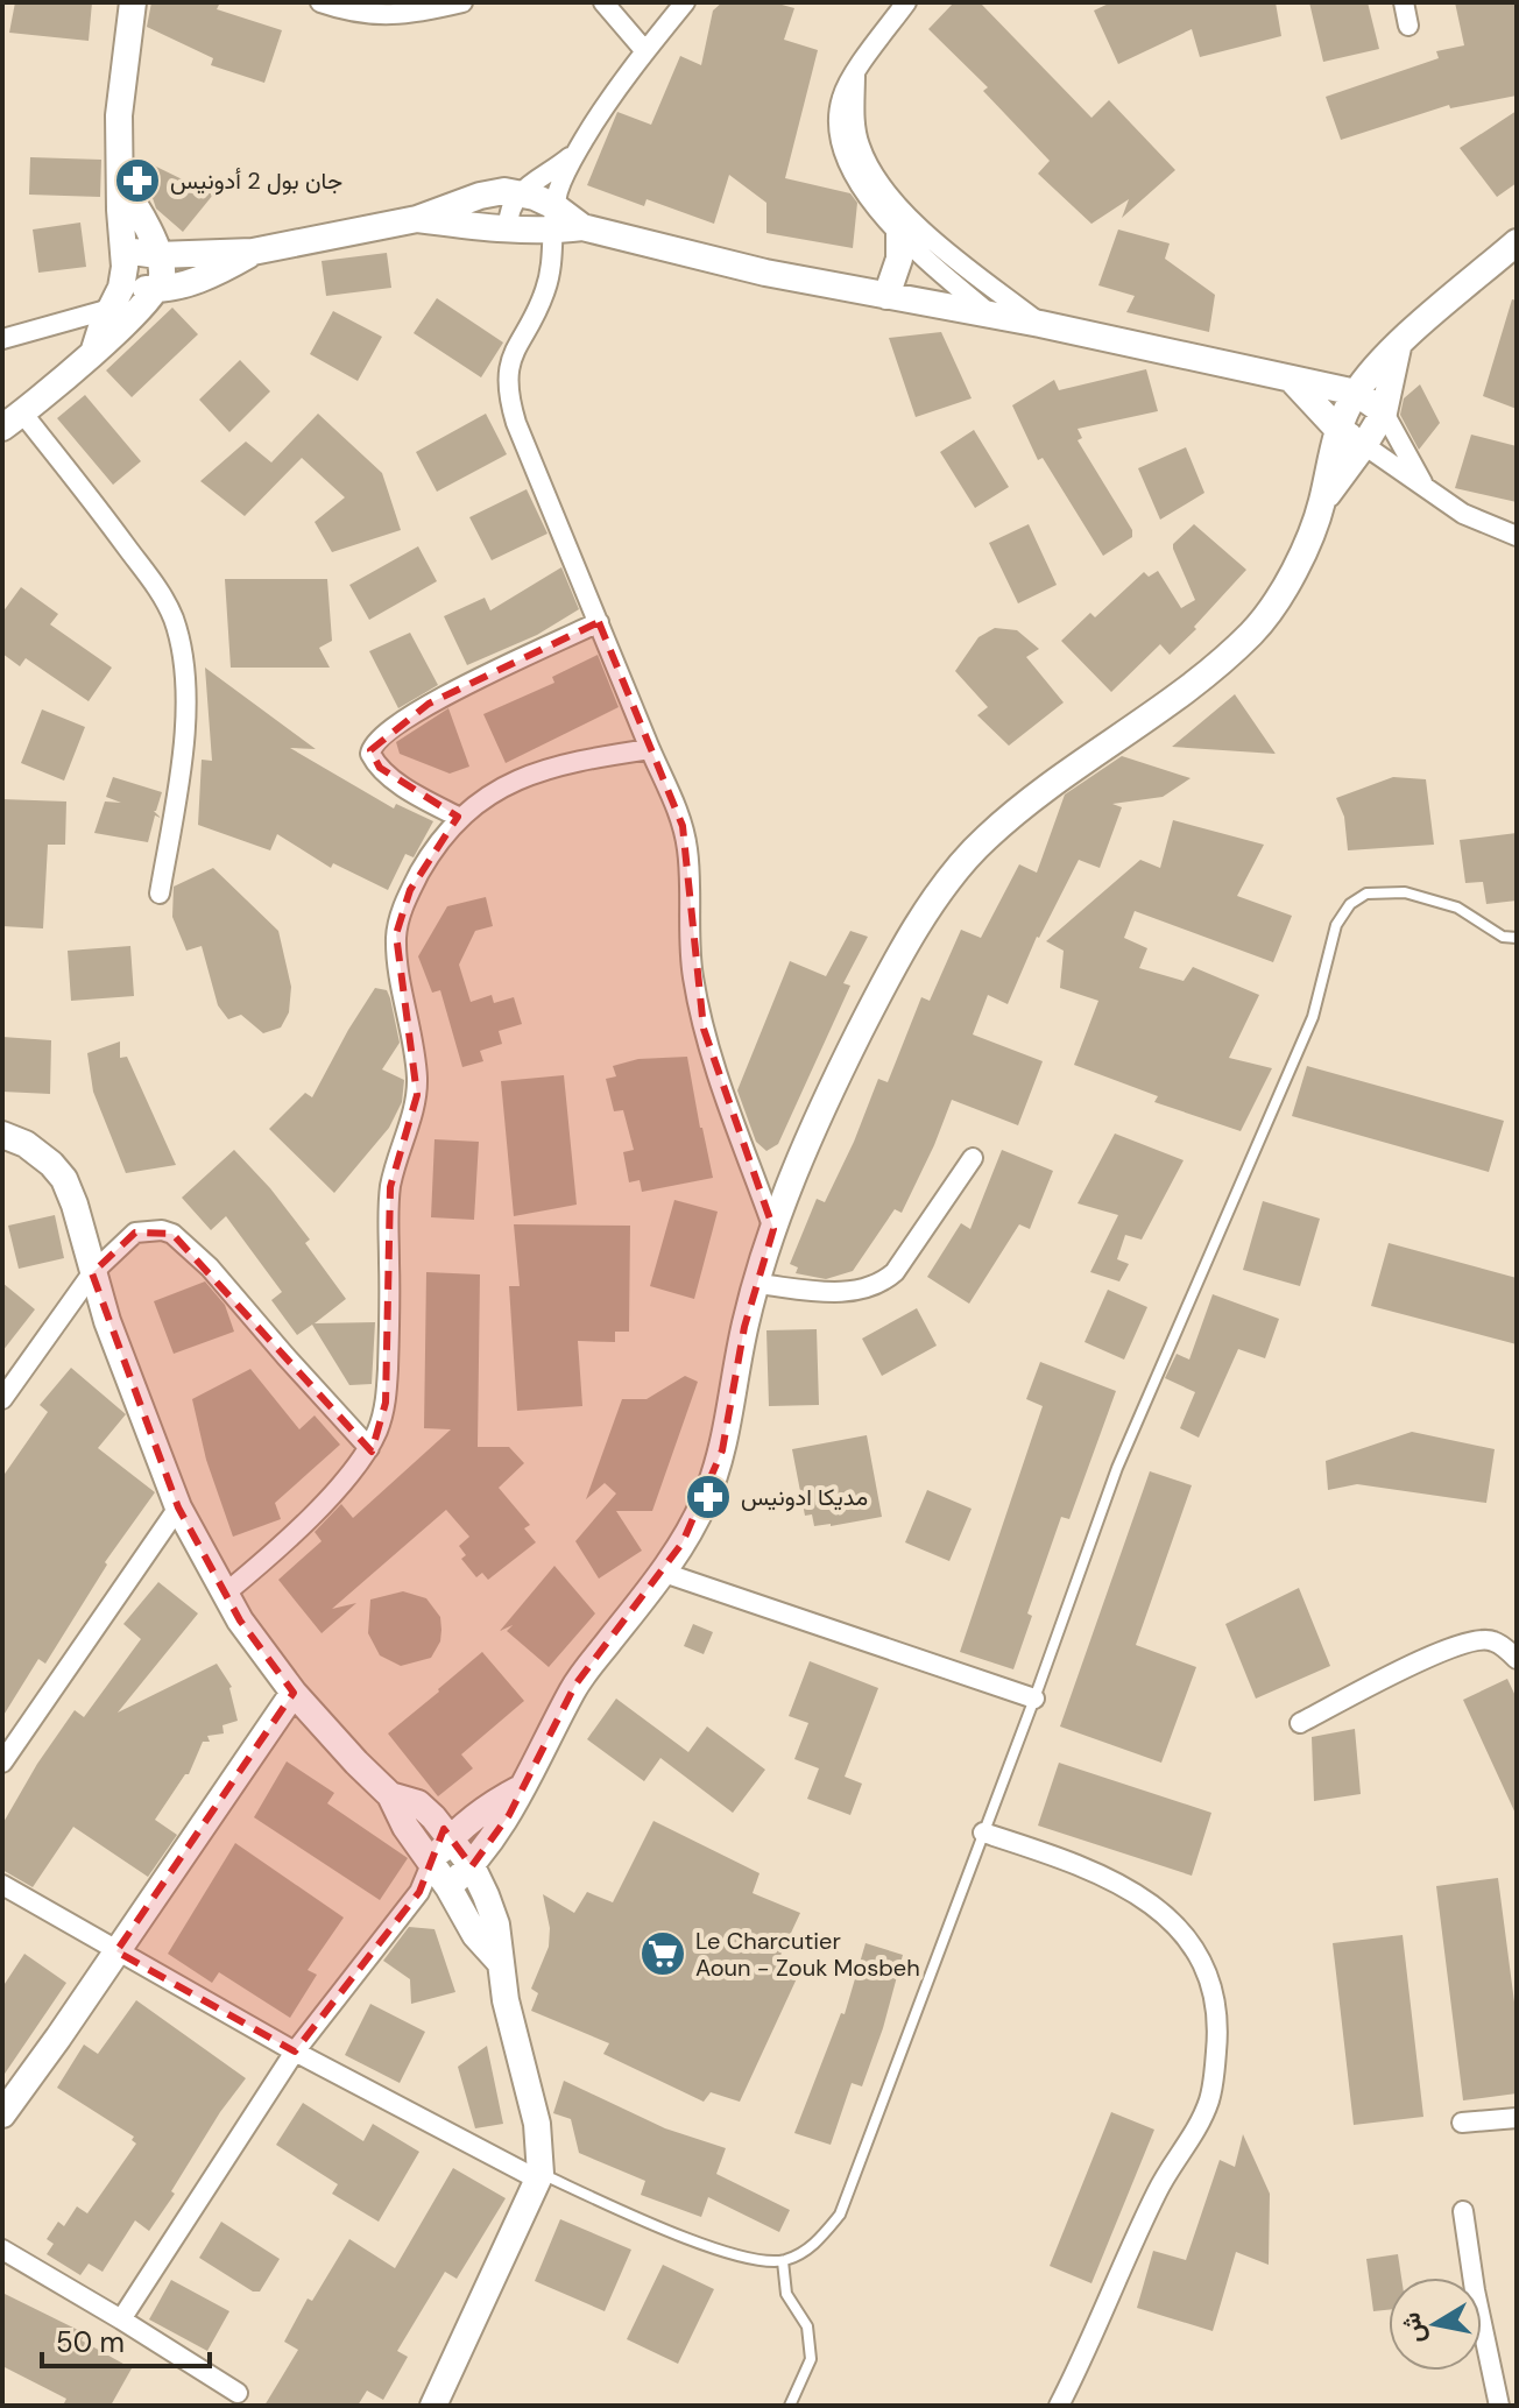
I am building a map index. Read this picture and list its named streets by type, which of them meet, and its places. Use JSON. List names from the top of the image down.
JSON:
{
  "places": {
    "pharmacy": ["جان بول 2 أدونيس", "مديكا ادونيس"],
    "supermarket": ["Le Charcutier Aoun - Zouk Mosbeh"]
  },
  "scale_bar": "50 m",
  "north": "left"
}
